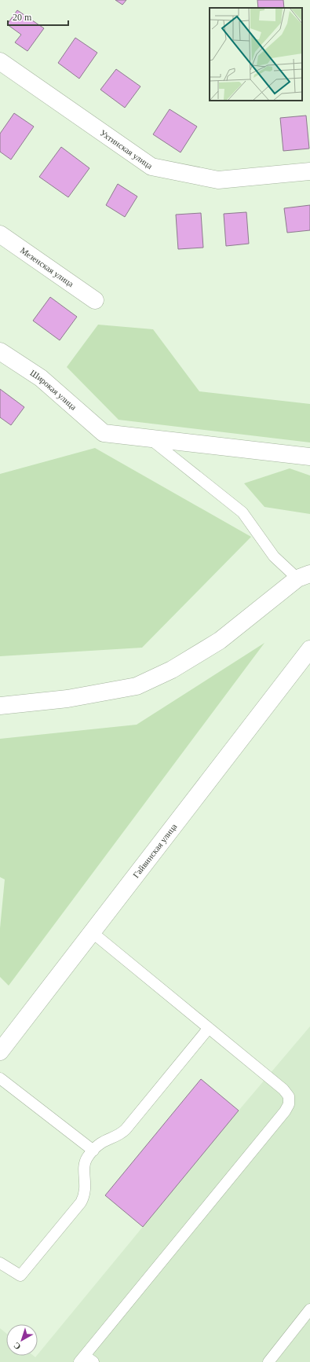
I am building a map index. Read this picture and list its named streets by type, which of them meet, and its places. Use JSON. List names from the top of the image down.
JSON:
{
  "streets": {
    "street": [
      "Ухтинская улица",
      "Мезенская улица",
      "Широкая улица",
      "Гайвинская улица"
    ]
  },
  "scale_bar": "20 m",
  "north": "bottom left"
}
